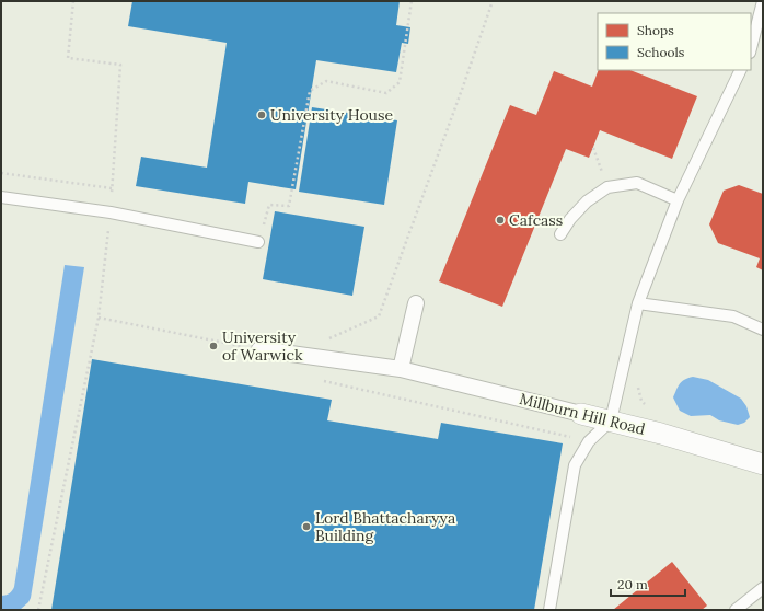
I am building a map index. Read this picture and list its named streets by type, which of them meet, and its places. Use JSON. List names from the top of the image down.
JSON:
{
  "streets": {
    "street": ["Millburn Hill Road"]
  },
  "places": [
    "University House",
    "Cafcass",
    "University of Warwick",
    "Lord Bhattacharyya Building"
  ],
  "legend": ["Shops", "Schools"],
  "scale_bar": "20 m"
}
